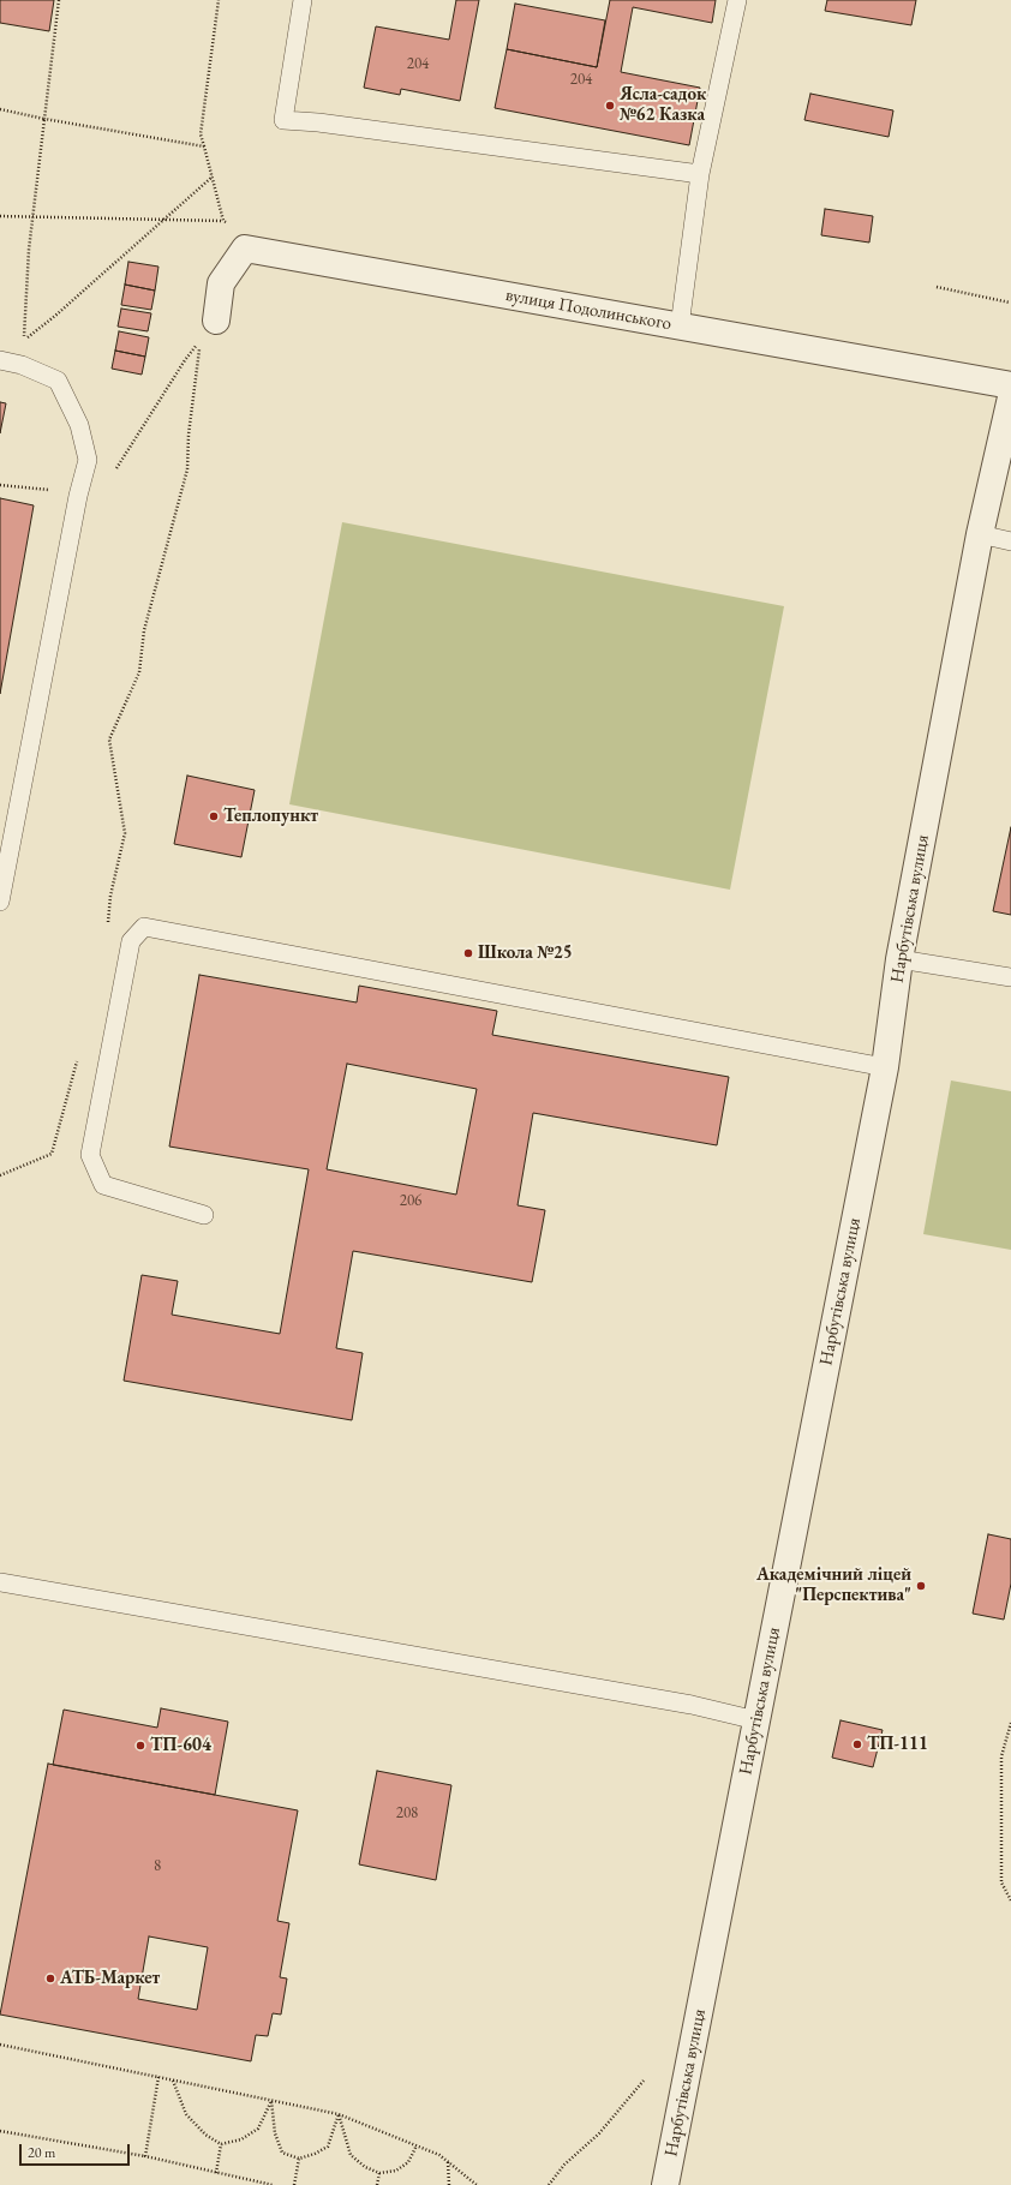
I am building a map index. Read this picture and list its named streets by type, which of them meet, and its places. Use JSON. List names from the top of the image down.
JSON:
{
  "streets": {
    "street": ["вулиця Подолинського", "Нарбутівська вулиця"]
  },
  "places": [
    "Ясла-садок №62 Казка",
    "Теплопункт",
    "Школа №25",
    "Академічний ліцей \"Перспектива\"",
    "ТП-111",
    "ТП-604",
    "АТБ-Маркет"
  ],
  "house_numbers": [
    "204",
    "204",
    "206",
    "208",
    "8"
  ],
  "scale_bar": "20 m"
}
